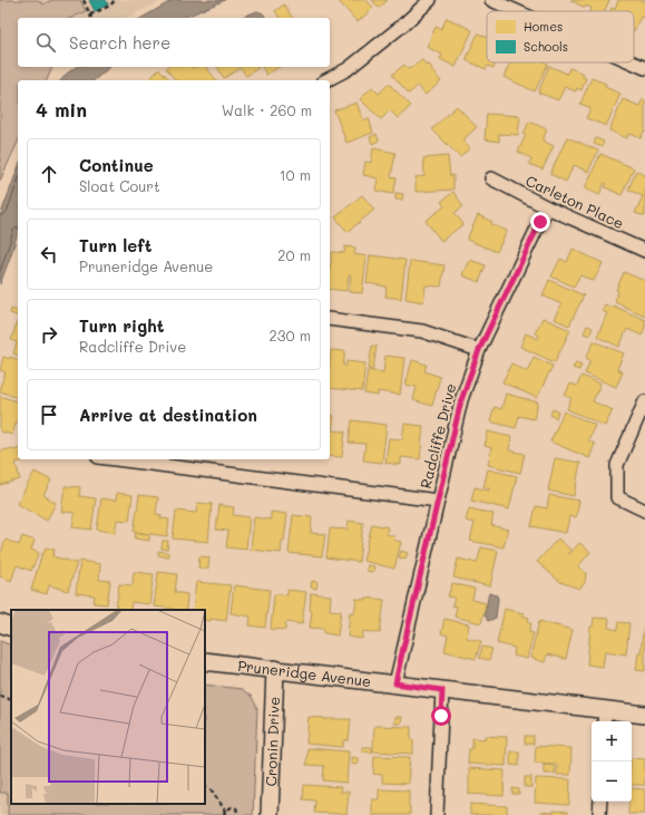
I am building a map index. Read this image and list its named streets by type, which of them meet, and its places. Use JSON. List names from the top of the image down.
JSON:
{
  "streets": {
    "main road": ["Pruneridge Avenue", "Cronin Drive"],
    "street": ["Carleton Place", "Radcliffe Drive"]
  },
  "crossings": [
    ["Carleton Place", "Radcliffe Drive"],
    ["Radcliffe Drive", "Pruneridge Avenue"],
    ["Pruneridge Avenue", "Cronin Drive"]
  ],
  "legend": ["Homes", "Schools"],
  "page": {
    "search": "Search here",
    "heading": ["4 min", "Walk · 260 m"],
    "list": [
      ["Continue", "Sloat Court", "10 m"],
      ["Turn left", "Pruneridge Avenue", "20 m"],
      ["Turn right", "Radcliffe Drive", "230 m"],
      "Arrive at destination"
    ],
    "map_buttons": ["+", "−"]
  }
}
